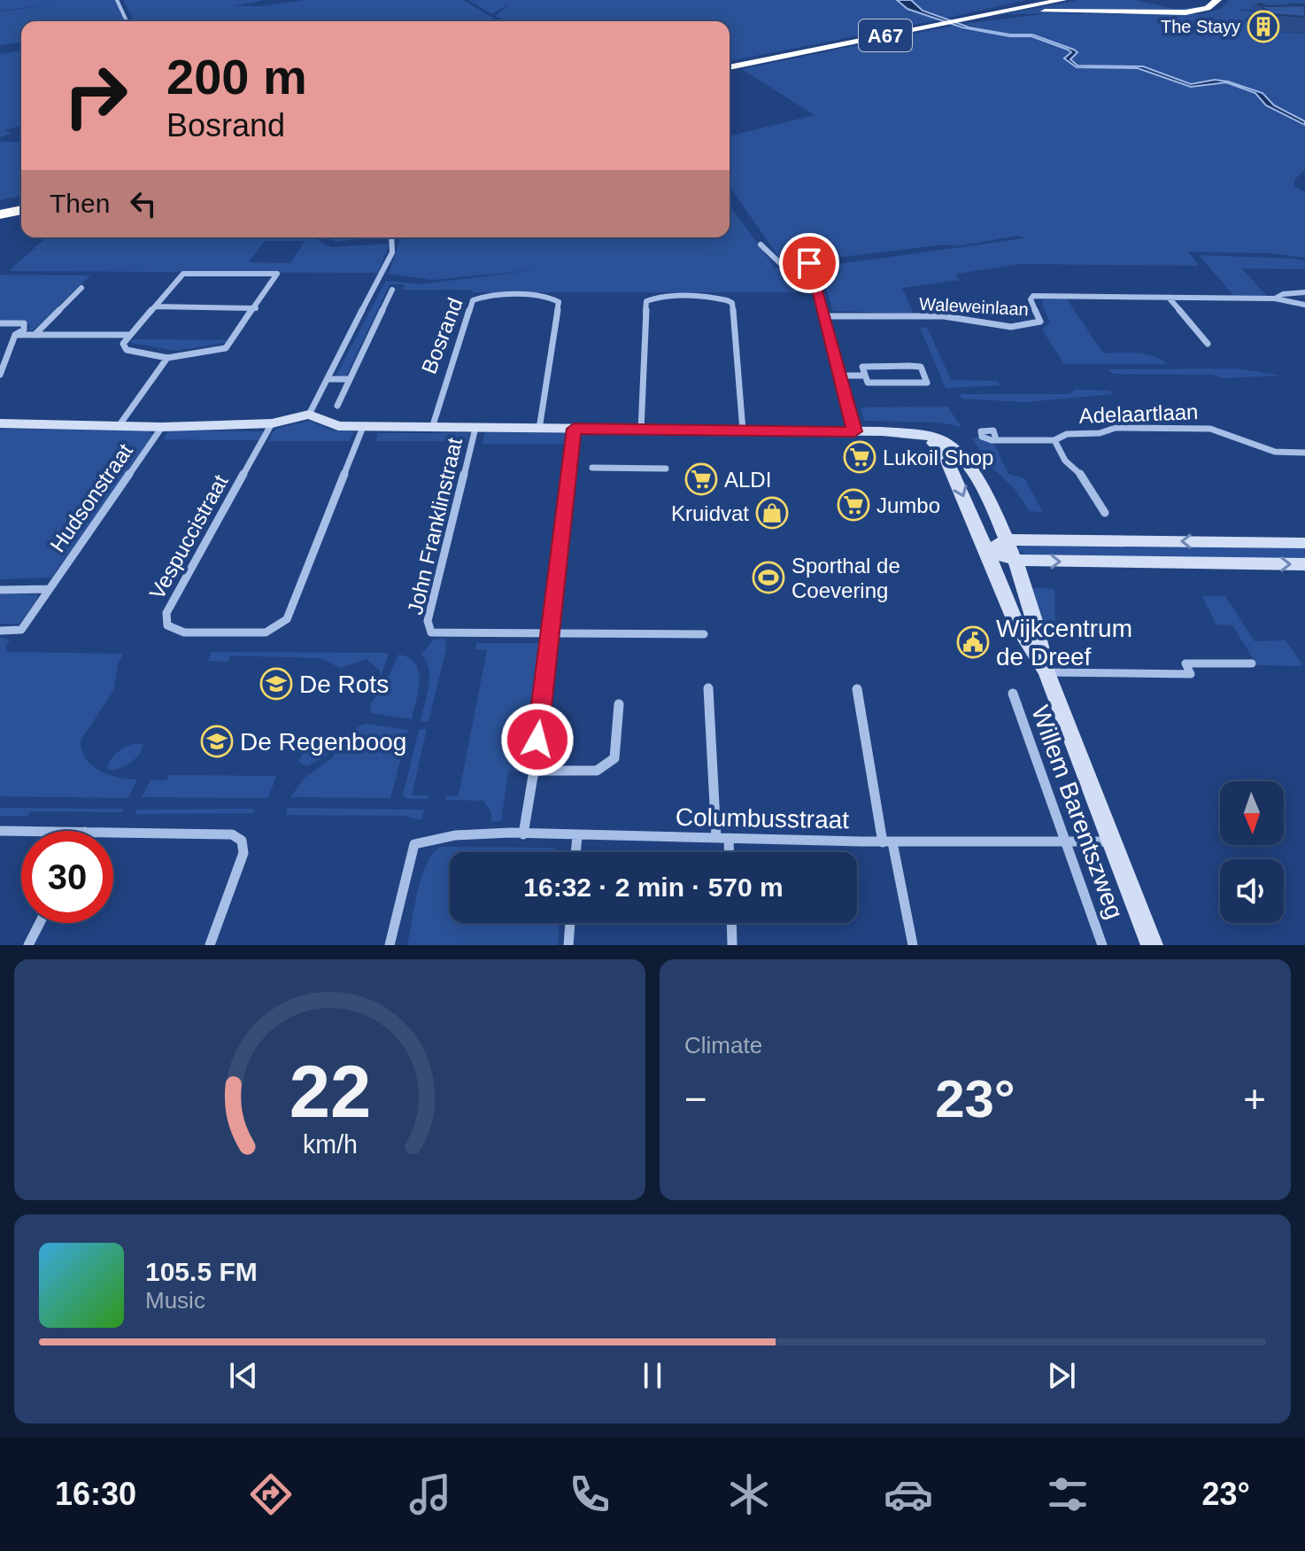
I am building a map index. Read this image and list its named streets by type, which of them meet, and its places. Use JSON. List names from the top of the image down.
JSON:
{
  "streets": {
    "highway": ["A67"],
    "street": [
      "Waleweinlaan",
      "Bosrand",
      "Adelaartlaan",
      "Hudsonstraat",
      "John Franklinstraat",
      "Vespuccistraat",
      "Willem Barentszweg",
      "Columbusstraat"
    ]
  },
  "crossings": [
    ["Willem Barentszweg", "Columbusstraat"]
  ],
  "places": {
    "building": ["The Stayy"],
    "supermarket": ["Lukoil Shop", "ALDI", "Jumbo"],
    "shop": ["Kruidvat"],
    "sports": ["Sporthal de Coevering"],
    "public building": ["Wijkcentrum de Dreef"],
    "school or university": ["De Rots", "De Regenboog"]
  },
  "north": "bottom",
  "page": {
    "turn": ["200 m", "Bosrand"],
    "then": "Then",
    "limit": "30",
    "trip": "16:32 · 2 min · 570 m",
    "tile": "Climate",
    "heat": ["−", "23°", "+"],
    "song": ["105.5 FM", "Music"],
    "tabs": ["16:30", "23°"],
    "gauge": ["22", "km/h"]
  }
}
